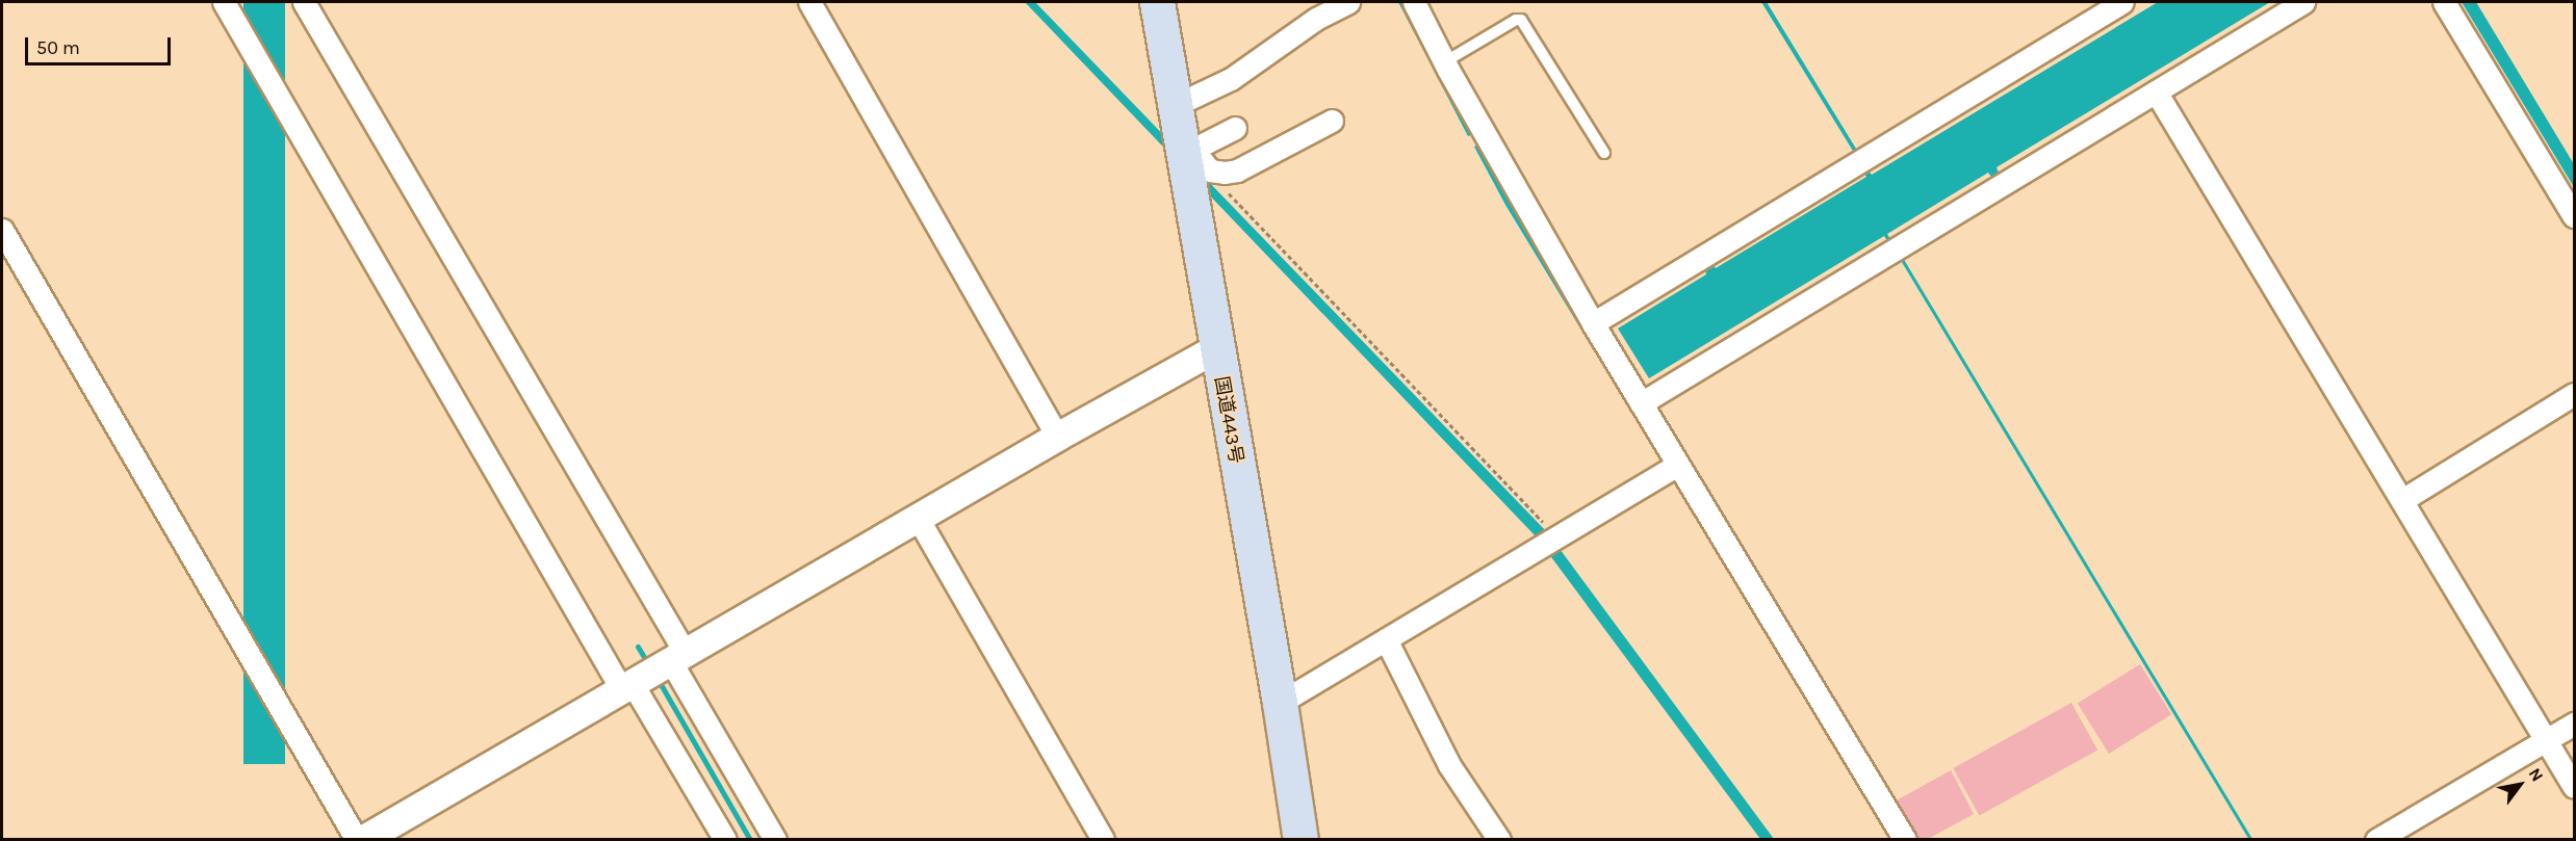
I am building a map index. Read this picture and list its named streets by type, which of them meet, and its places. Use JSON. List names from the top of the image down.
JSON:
{
  "streets": {
    "highway": ["国道443号"]
  },
  "scale_bar": "50 m",
  "north": "top right"
}
